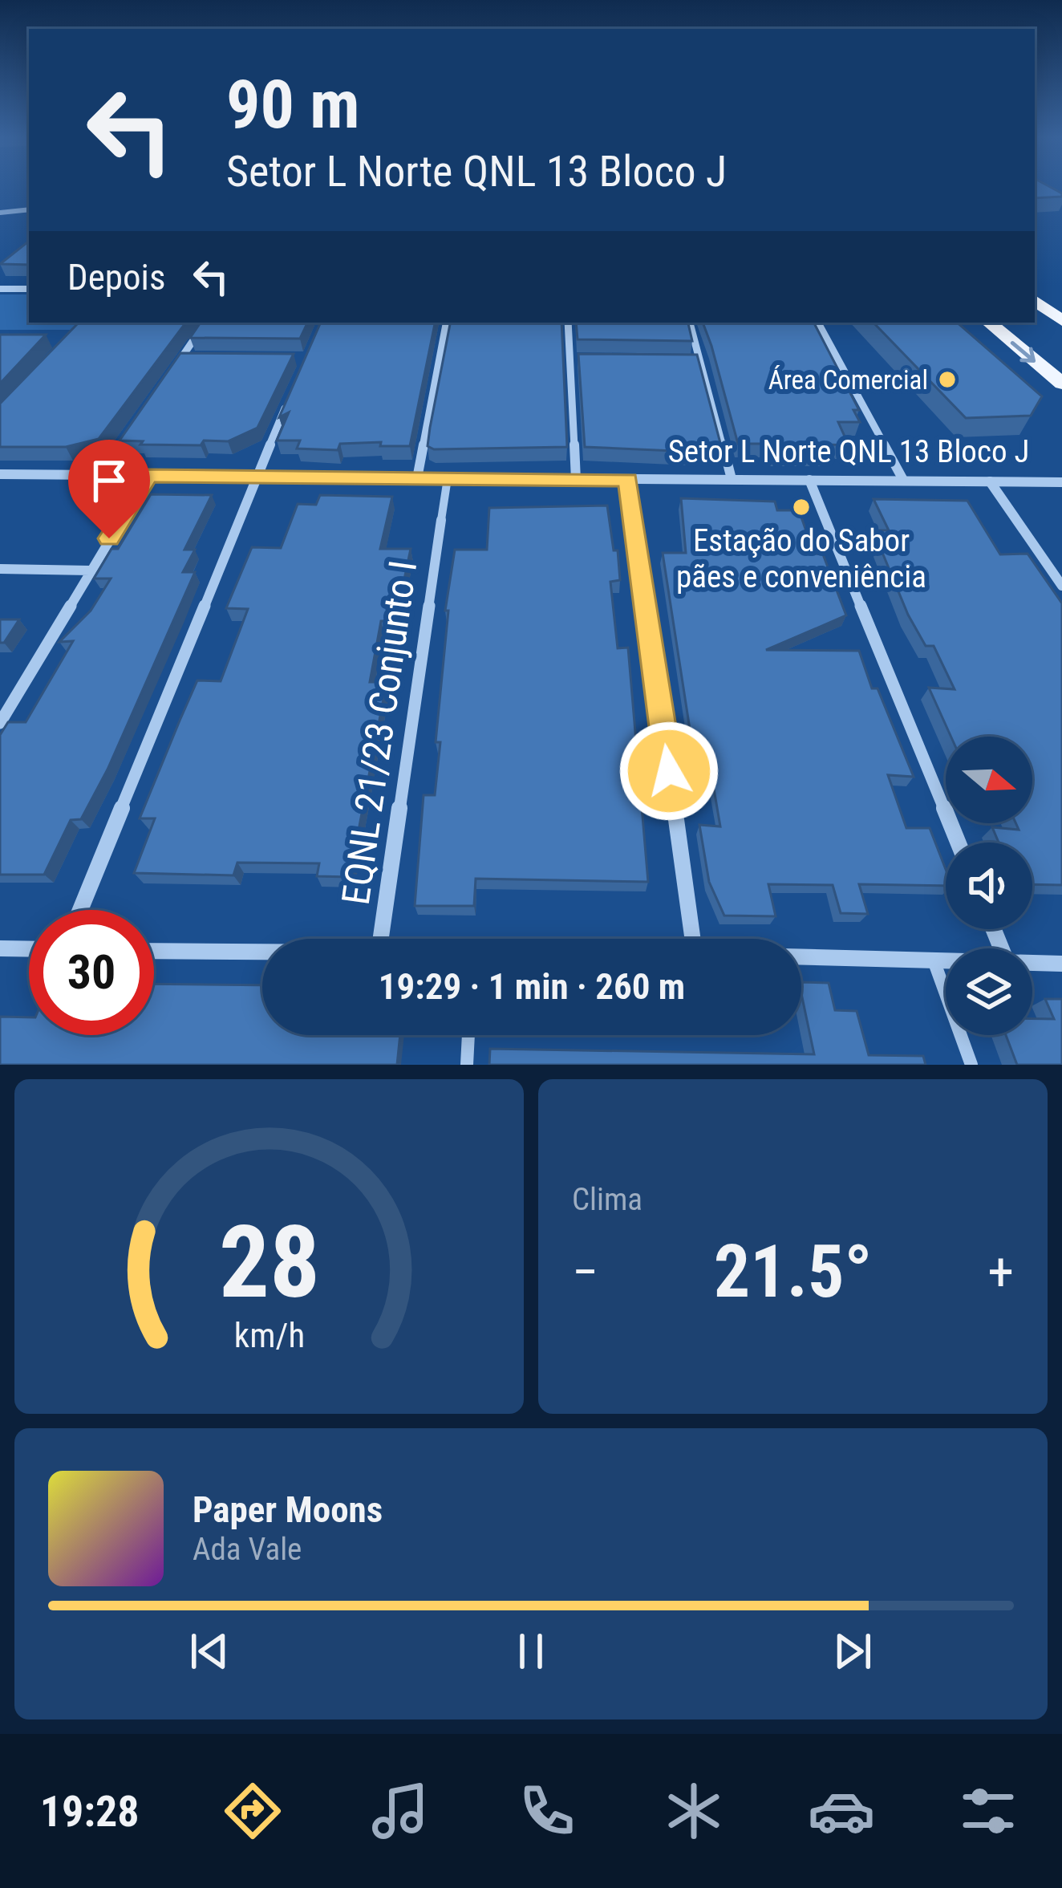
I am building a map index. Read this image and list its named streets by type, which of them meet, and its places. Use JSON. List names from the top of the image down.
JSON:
{
  "streets": {
    "street": ["Setor L Norte QNL 13 Bloco J", "EQNL 21/23 Conjunto I"]
  },
  "places": ["Área Comercial", "Estação do Sabor pães e conveniência"],
  "north": "right",
  "page": {
    "turn": ["90 m", "Setor L Norte QNL 13 Bloco J"],
    "then": "Depois",
    "limit": "30",
    "trip": "19:29 · 1 min · 260 m",
    "tile": "Clima",
    "heat": ["−", "21.5°", "+"],
    "song": ["Paper Moons", "Ada Vale"],
    "tabs": "19:28",
    "gauge": ["28", "km/h"]
  }
}
